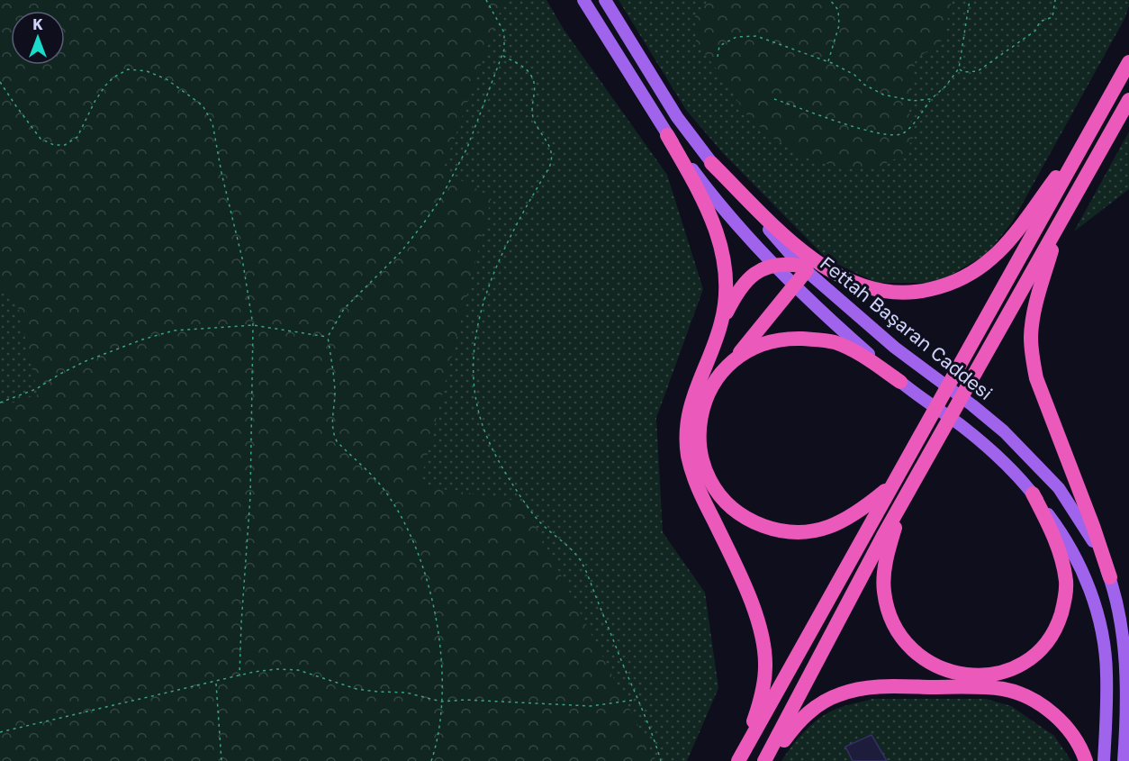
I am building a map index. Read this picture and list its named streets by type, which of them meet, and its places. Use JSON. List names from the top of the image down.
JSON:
{
  "streets": {
    "main road": ["Fettah Başaran Caddesi"]
  },
  "north": "top"
}
